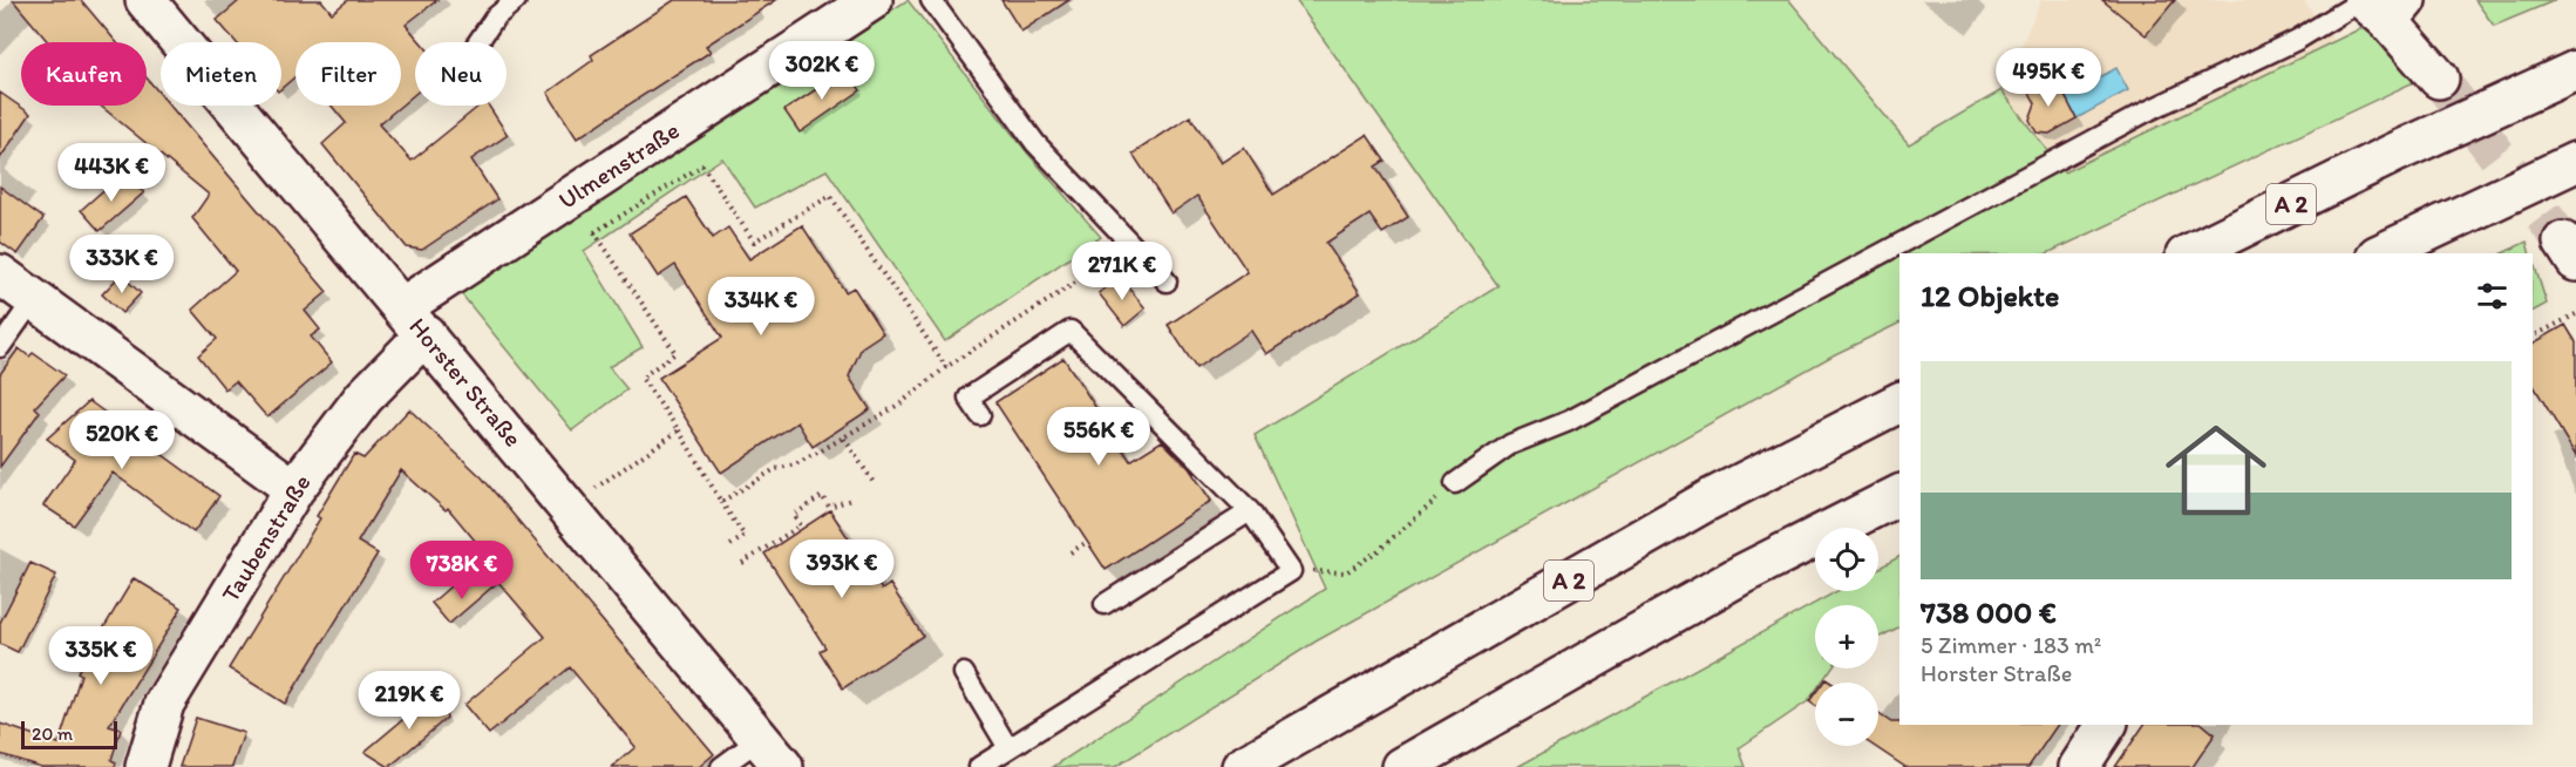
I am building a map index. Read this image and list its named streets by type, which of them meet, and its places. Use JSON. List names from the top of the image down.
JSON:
{
  "streets": {
    "main road": [
      "Ulmenstraße",
      "A 2",
      "Horster Straße",
      "Taubenstraße"
    ]
  },
  "crossings": [
    ["Ulmenstraße", "Horster Straße"],
    ["Ulmenstraße", "Taubenstraße"],
    ["Horster Straße", "Taubenstraße"]
  ],
  "scale_bar": "20 m",
  "page": {
    "price": [
      "302K €",
      "495K €",
      "443K €",
      "333K €",
      "271K €",
      "334K €",
      "556K €",
      "520K €",
      "393K €",
      "738K €",
      "335K €",
      "219K €"
    ],
    "chip": [
      "Kaufen",
      "Mieten",
      "Filter",
      "Neu"
    ],
    "heading": "12 Objekte",
    "list": [
      {
        "name": "738 000 €",
        "note": "5 Zimmer · 183 m² · Horster Straße"
      }
    ],
    "map_buttons": ["+", "−"],
    "scale": "20 m"
  }
}
